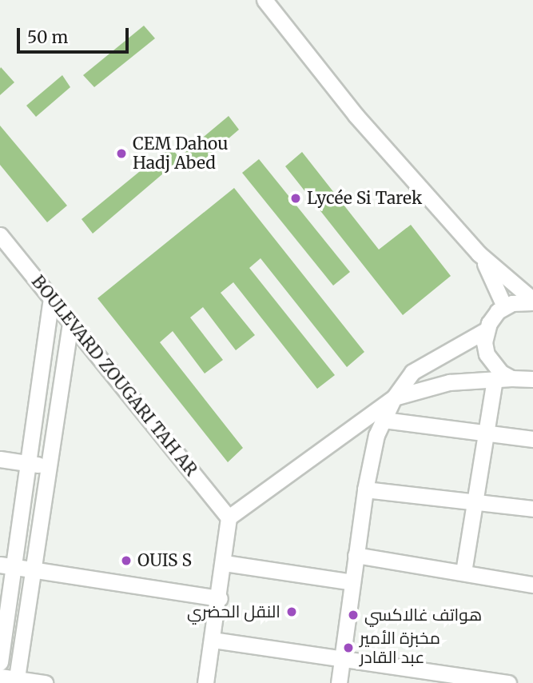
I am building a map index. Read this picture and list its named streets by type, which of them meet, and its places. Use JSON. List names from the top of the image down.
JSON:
{
  "streets": {
    "street": ["BOULEVARD ZOUGARI TAH AR"]
  },
  "places": [
    "CEM Dahou Hadj Abed",
    "Lycée Si Tarek",
    "OUIS S",
    "النقل الحضري",
    "هواتف غالاكسي",
    "مخبزة الأمير عبد القادر"
  ],
  "scale_bar": "50 m"
}
